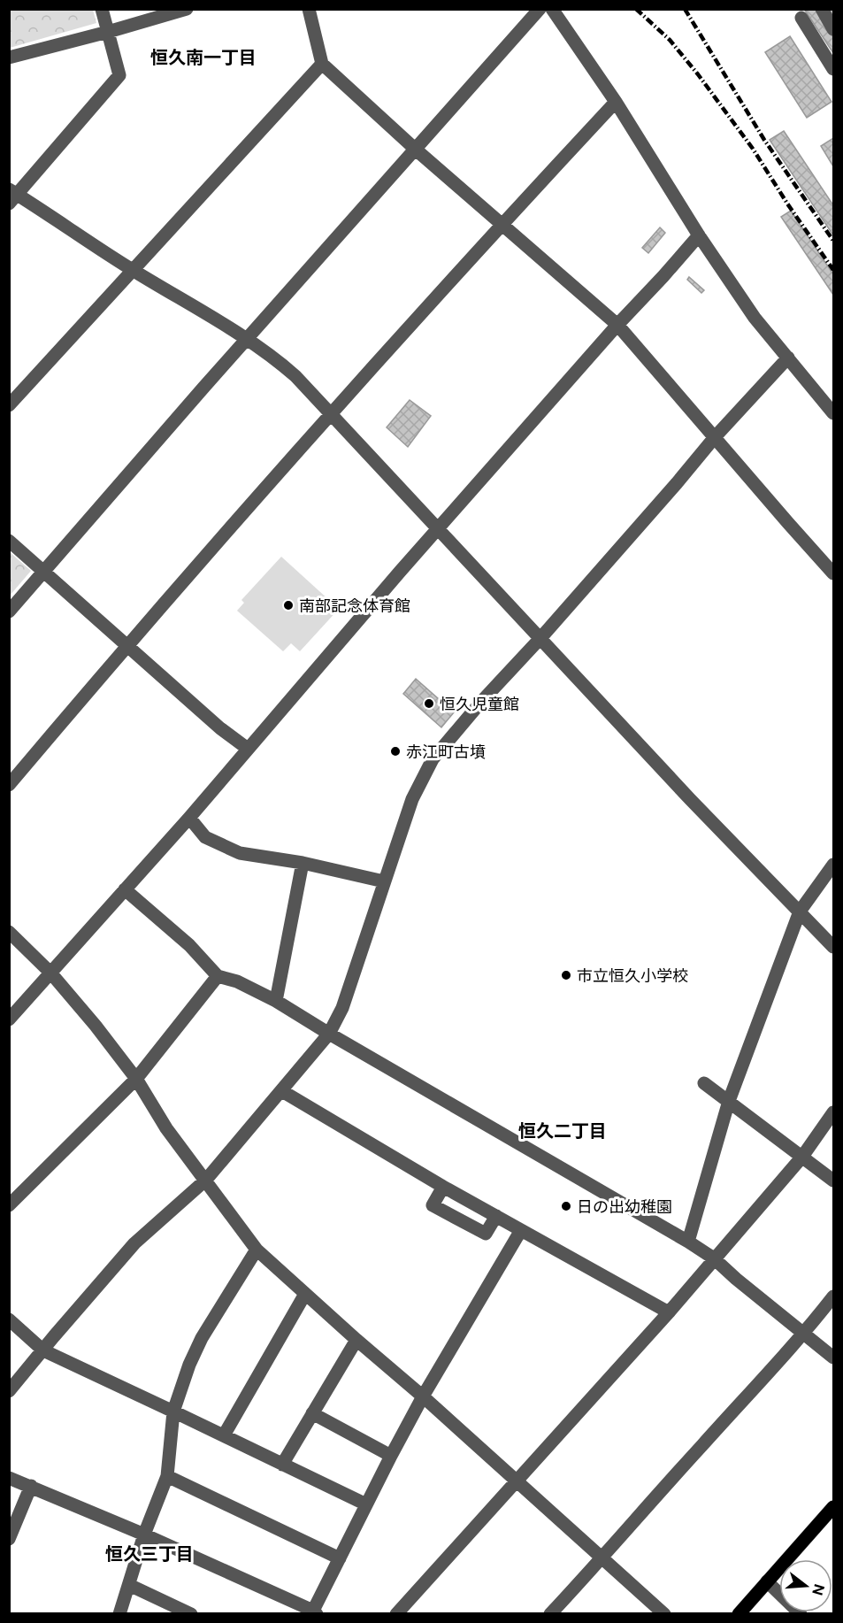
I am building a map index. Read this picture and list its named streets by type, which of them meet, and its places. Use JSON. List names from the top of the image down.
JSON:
{
  "districts": ["恒久南一丁目", "恒久二丁目", "恒久三丁目"],
  "places": [
    "南部記念体育館",
    "恒久児童館",
    "赤江町古墳",
    "市立恒久小学校",
    "日の出幼稚園"
  ],
  "north": "right"
}
